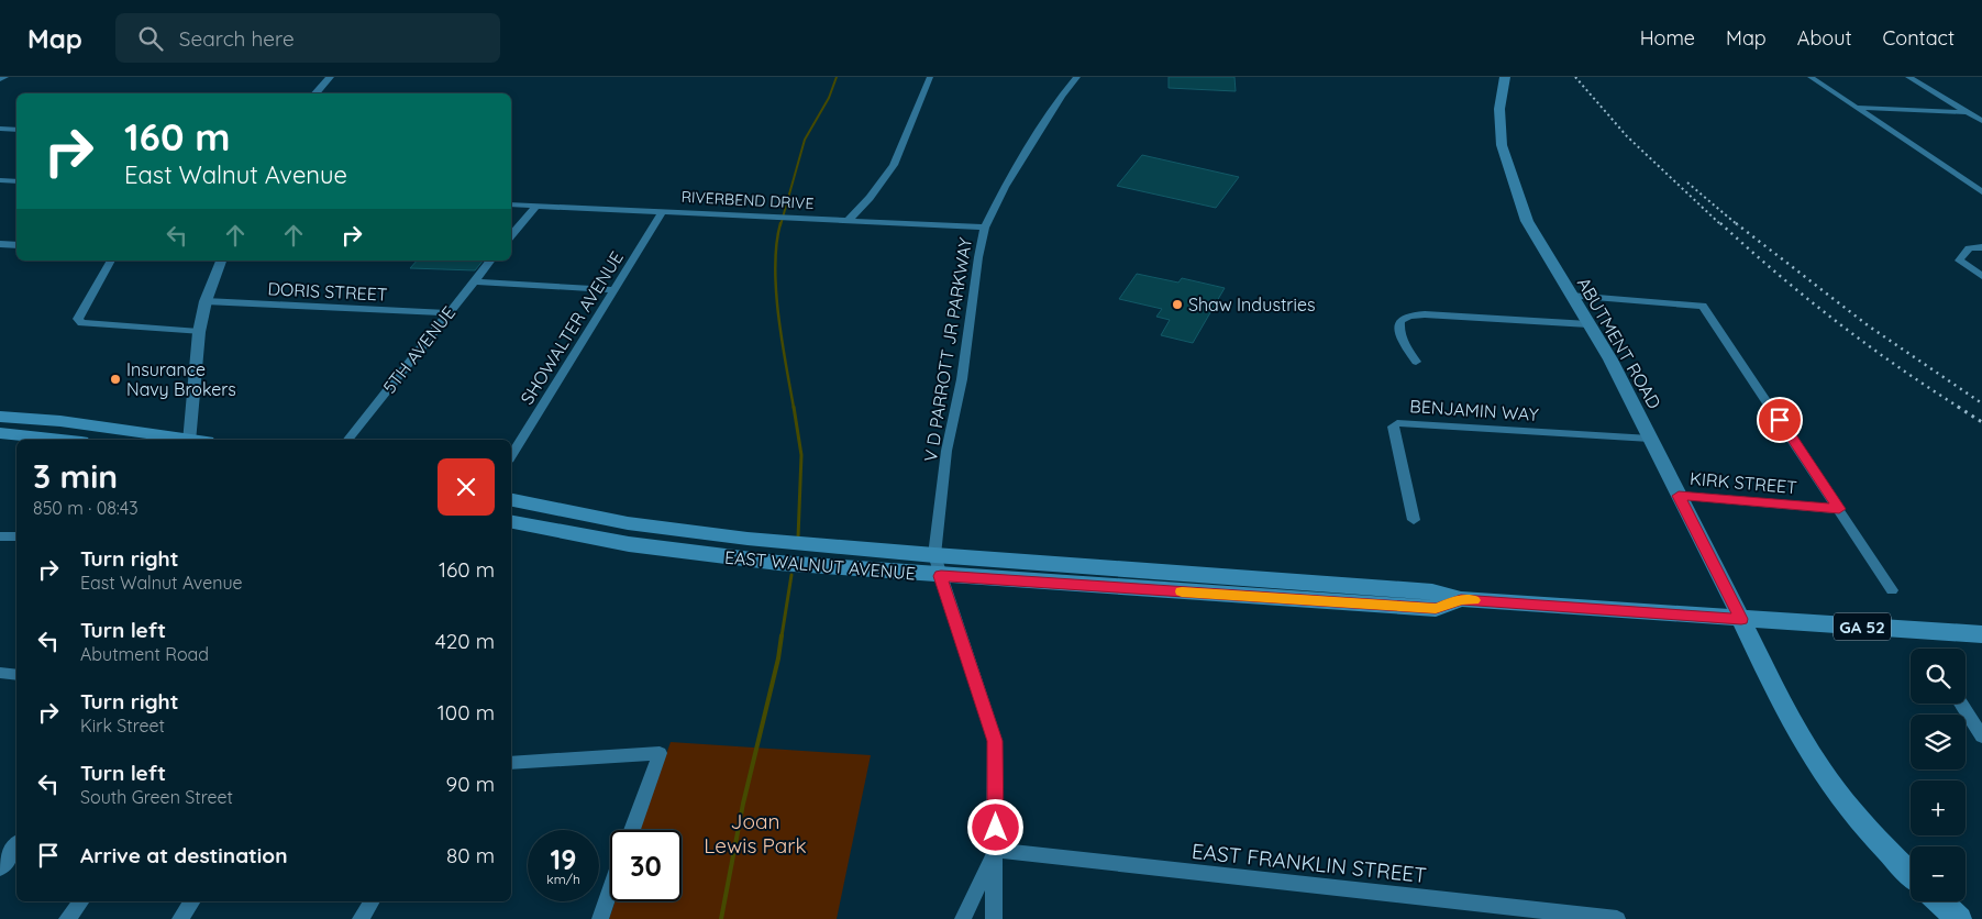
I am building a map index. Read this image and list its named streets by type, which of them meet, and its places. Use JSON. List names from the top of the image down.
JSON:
{
  "streets": {
    "main road": ["ABUTMENT ROAD", "EAST WALNUT AVENUE", "GA 52"],
    "street": [
      "RIVERBEND DRIVE",
      "DORIS STREET",
      "SHOWALTER AVENUE",
      "5TH AVENUE",
      "V D PARROTT JR PARKWAY",
      "BENJAMIN WAY",
      "KIRK STREET",
      "EAST FRANKLIN STREET"
    ]
  },
  "crossings": [
    ["RIVERBEND DRIVE", "SHOWALTER AVENUE"],
    ["RIVERBEND DRIVE", "V D PARROTT JR PARKWAY"],
    ["DORIS STREET", "5TH AVENUE"],
    ["ABUTMENT ROAD", "BENJAMIN WAY"],
    ["ABUTMENT ROAD", "KIRK STREET"],
    ["ABUTMENT ROAD", "EAST WALNUT AVENUE"],
    ["V D PARROTT JR PARKWAY", "EAST WALNUT AVENUE"]
  ],
  "parks": ["Joan Lewis Park"],
  "places": ["Shaw Industries", "Insurance Navy Brokers"],
  "page": {
    "header": "Map",
    "search": "Search here",
    "nav": [
      "Home",
      "Map",
      "About",
      "Contact"
    ],
    "turn": ["160 m", "East Walnut Avenue"],
    "heading": ["3 min", "850 m · 08:43"],
    "list": [
      {
        "name": "Turn right",
        "note": "East Walnut Avenue",
        "value": "160 m"
      },
      {
        "name": "Turn left",
        "note": "Abutment Road",
        "value": "420 m"
      },
      {
        "name": "Turn right",
        "note": "Kirk Street",
        "value": "100 m"
      },
      {
        "name": "Turn left",
        "note": "South Green Street",
        "value": "90 m"
      },
      {
        "name": "Arrive at destination",
        "value": "80 m"
      }
    ],
    "map_buttons": ["+", "−"],
    "speed": "19 km/h",
    "limit": "30"
  }
}
